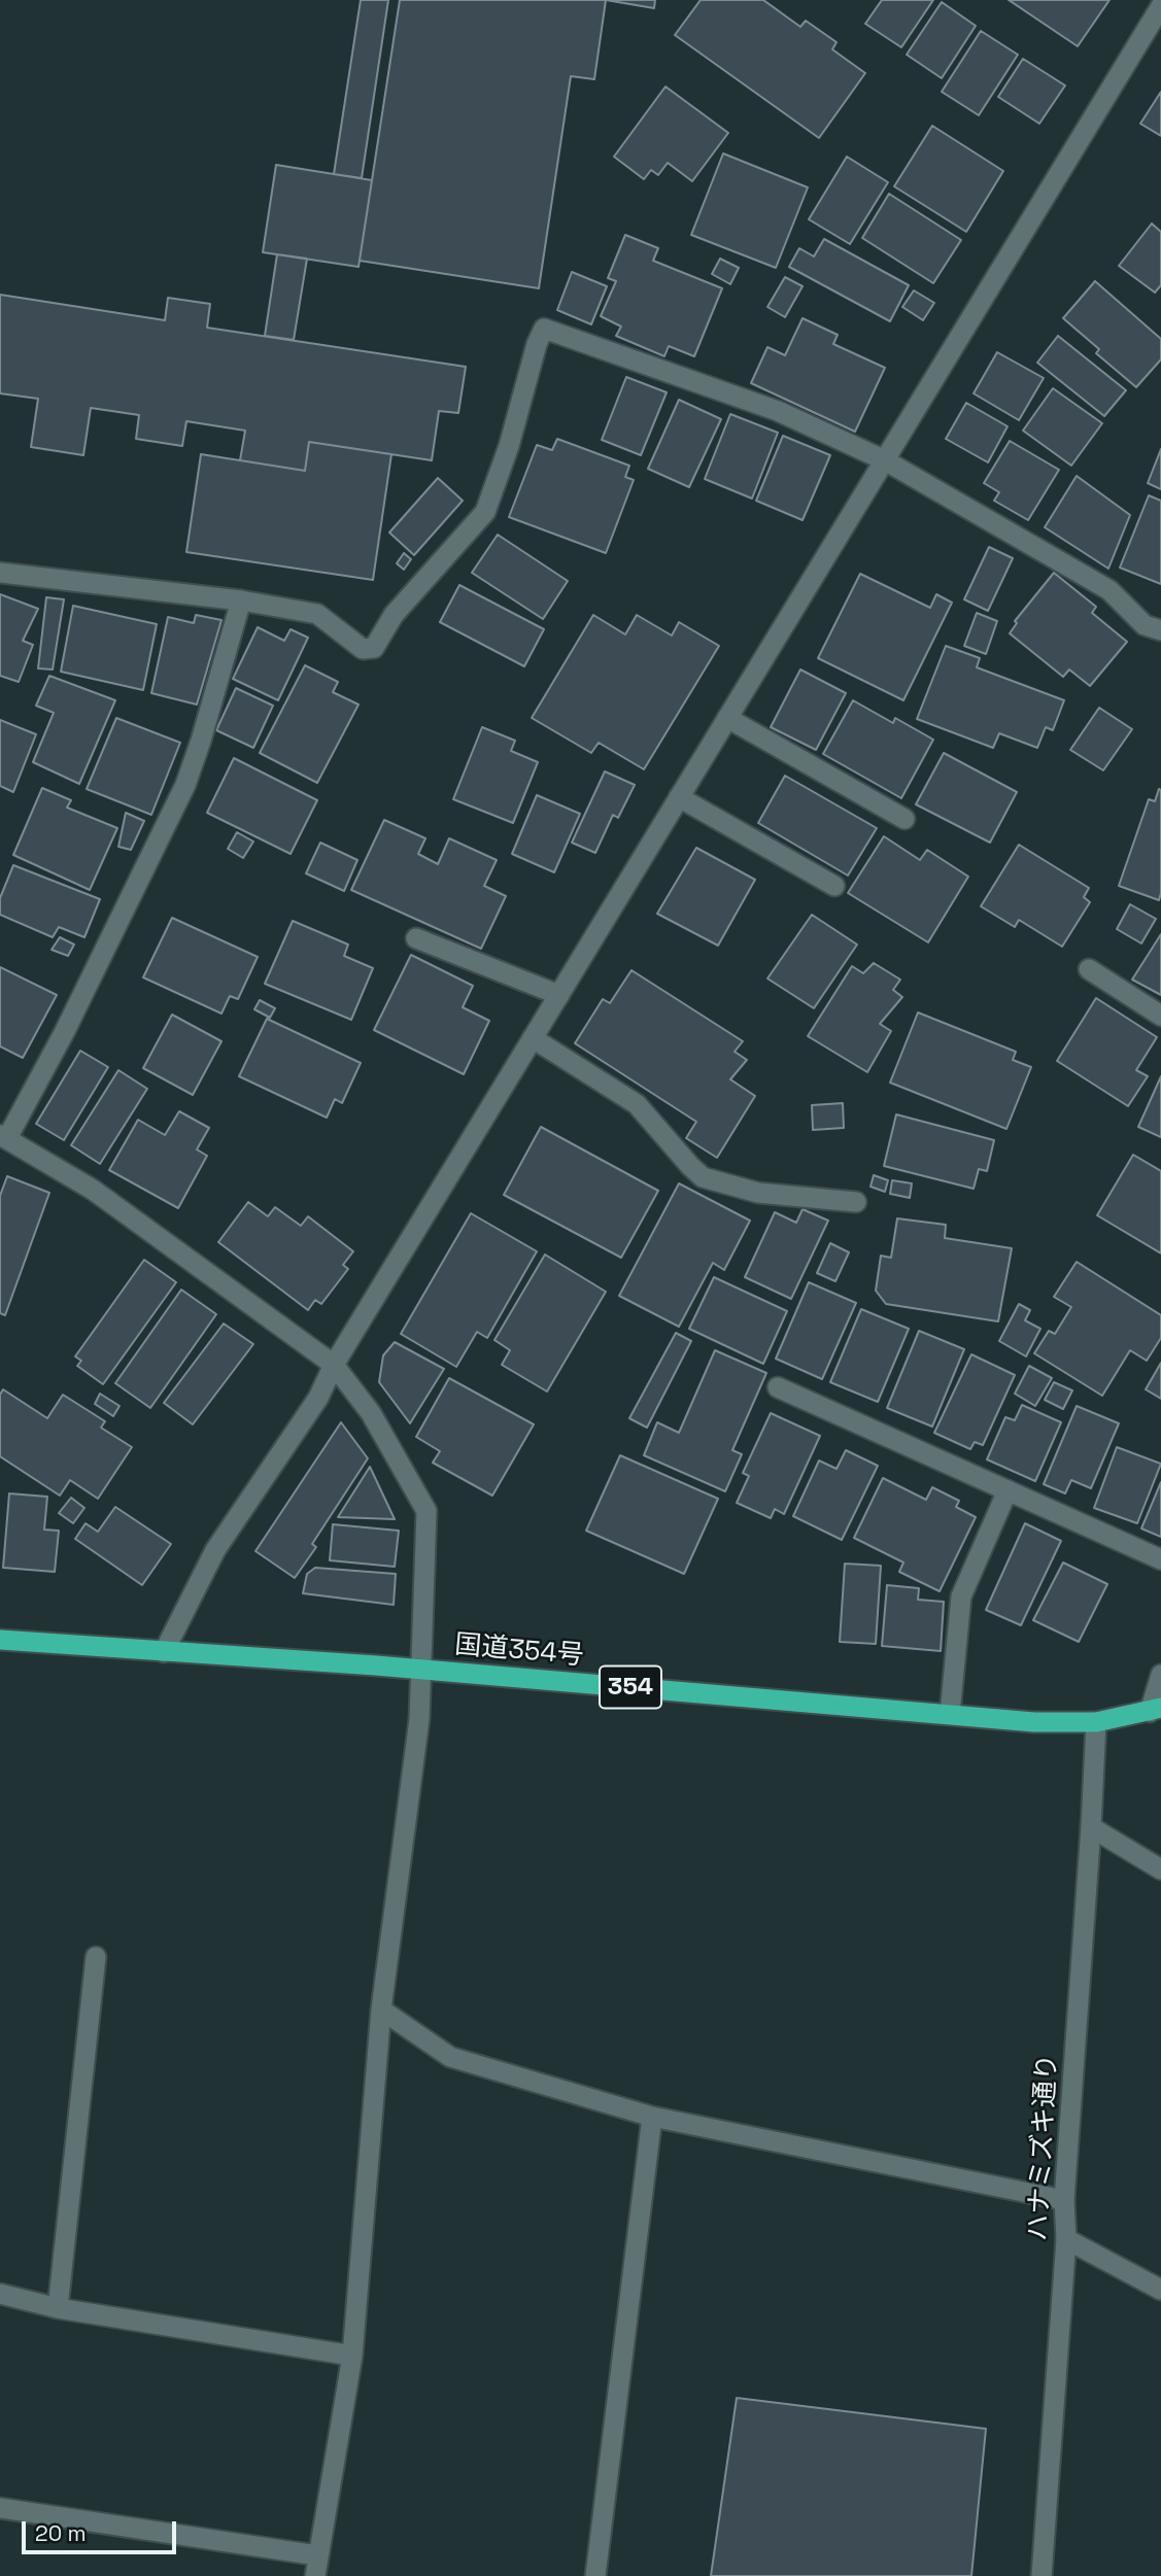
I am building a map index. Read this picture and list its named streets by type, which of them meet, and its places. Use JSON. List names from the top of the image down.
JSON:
{
  "streets": {
    "highway": ["国道354号", "354"],
    "street": ["ハナミズキ通り"]
  },
  "crossings": [
    ["国道354号", "ハナミズキ通り"]
  ],
  "scale_bar": "20 m"
}
